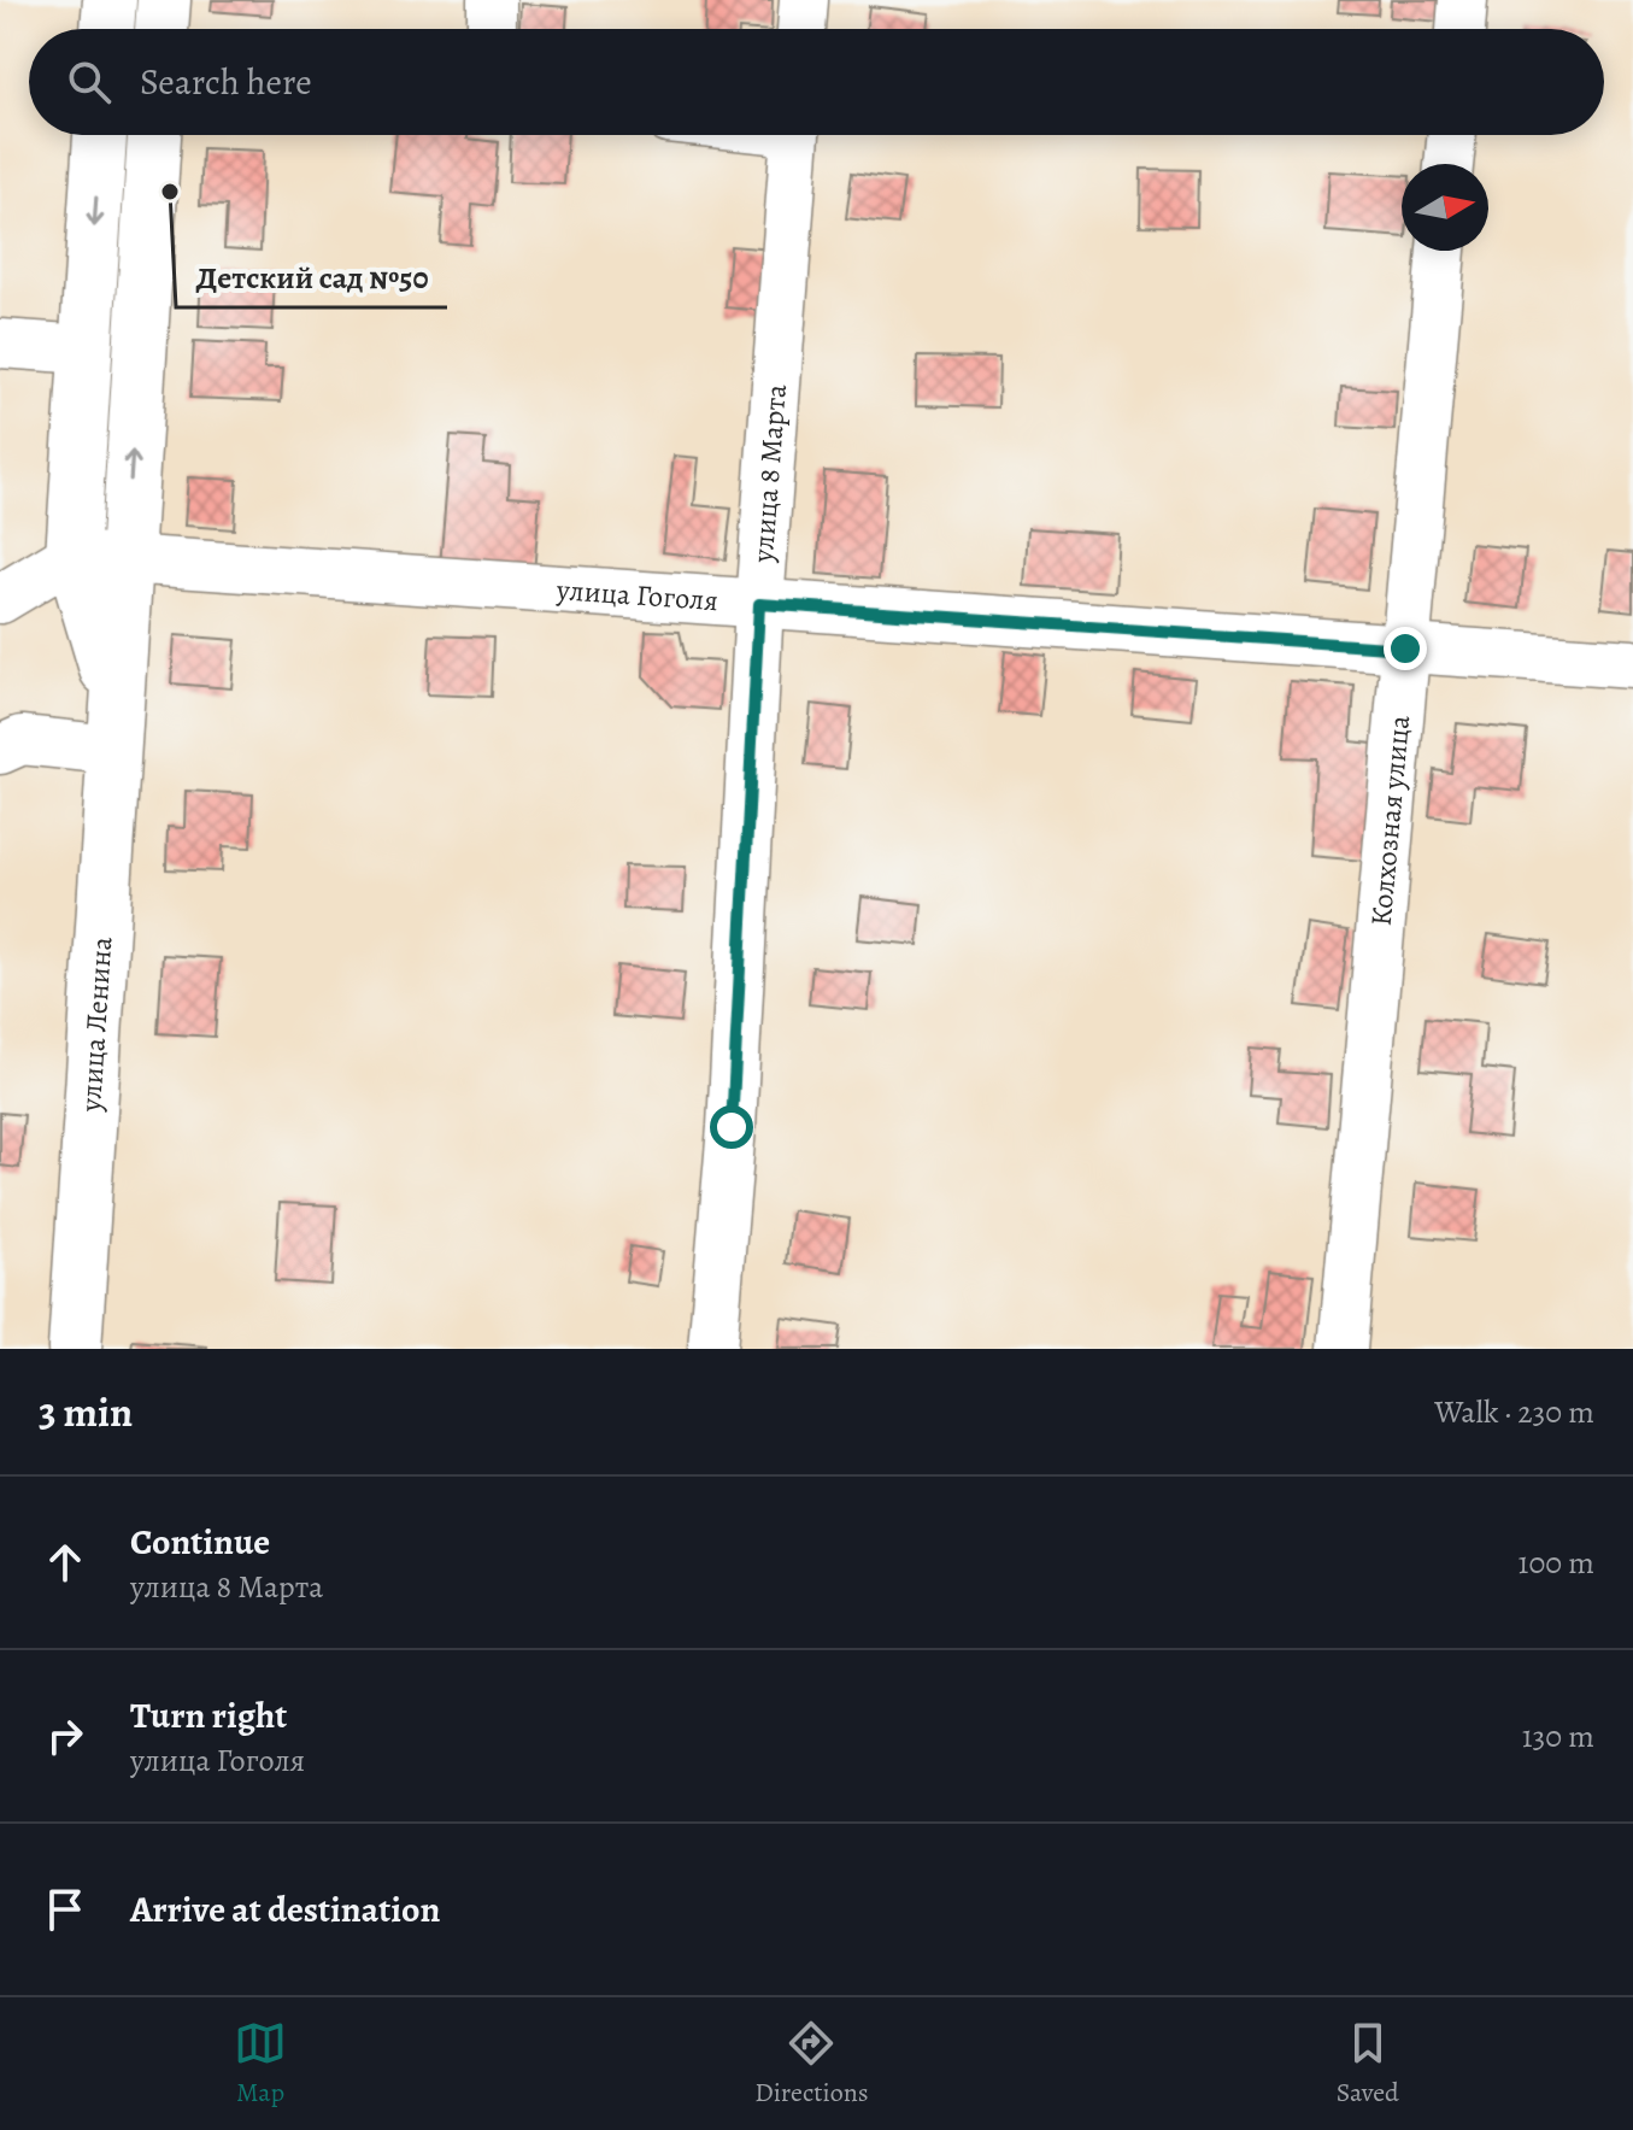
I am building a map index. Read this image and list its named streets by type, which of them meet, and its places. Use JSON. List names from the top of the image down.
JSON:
{
  "streets": {
    "main road": ["улица Ленина"],
    "street": ["улица 8 Марта", "улица Гоголя", "Колхозная улица"]
  },
  "crossings": [
    ["улица 8 Марта", "улица Гоголя"],
    ["улица Гоголя", "Колхозная улица"],
    ["улица Гоголя", "улица Ленина"]
  ],
  "places": ["Детский сад №50"],
  "north": "right",
  "page": {
    "search": "Search here",
    "heading": ["3 min", "Walk · 230 m"],
    "list": [
      ["Continue", "улица 8 Марта", "100 m"],
      ["Turn right", "улица Гоголя", "130 m"],
      "Arrive at destination"
    ],
    "nav": ["Map", "Directions", "Saved"]
  }
}
